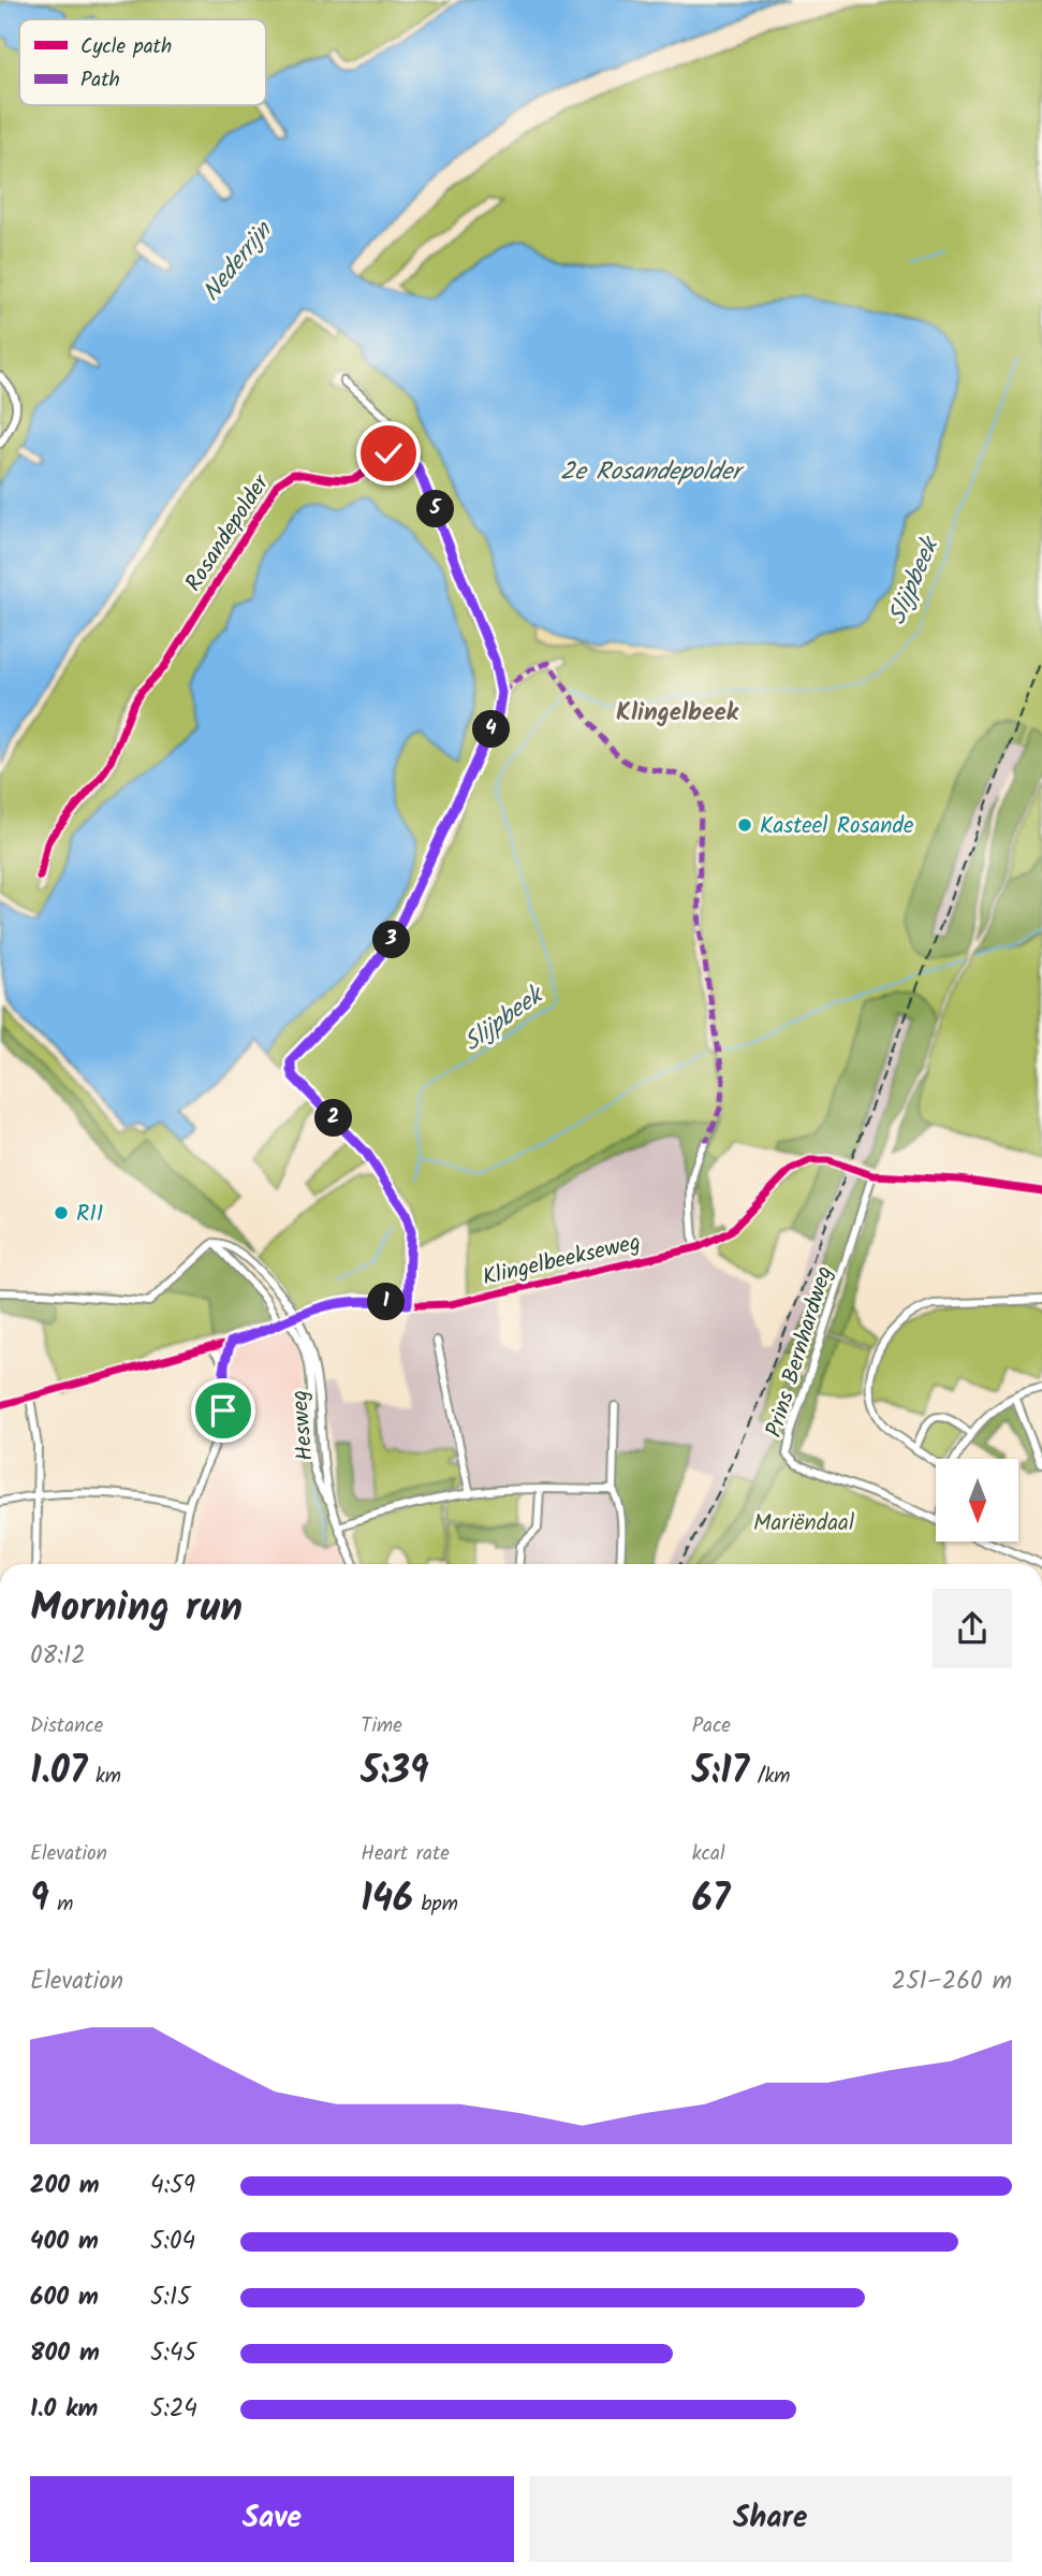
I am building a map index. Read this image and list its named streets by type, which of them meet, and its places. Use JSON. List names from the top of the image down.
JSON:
{
  "streets": {
    "street": [
      "Rosandepolder",
      "Klingelbeekseweg",
      "Prins Bernhardweg",
      "Hesweg"
    ]
  },
  "crossings": [
    ["Klingelbeekseweg", "Prins Bernhardweg"]
  ],
  "districts": ["Klingelbeek"],
  "water": ["Nederrijn", "2e Rosandepolder", "Slijpbeek"],
  "parks": ["Mariëndaal"],
  "places": ["Kasteel Rosande", "R11"],
  "legend": ["Cycle path", "Path"],
  "north": "bottom",
  "page": {
    "pins": [
      "5",
      "4",
      "3",
      "2",
      "1"
    ],
    "heading": ["Morning run", "08:12"],
    "stats": [
      ["Distance", "1.07 km"],
      ["Time", "5:39"],
      ["Pace", "5:17 /km"],
      ["Elevation", "9 m"],
      ["Heart rate", "146 bpm"],
      ["kcal", "67"]
    ],
    "chart": ["Elevation", "251–260 m"],
    "list": [
      {
        "name": "200 m",
        "note": "4:59"
      },
      {
        "name": "400 m",
        "note": "5:04"
      },
      {
        "name": "600 m",
        "note": "5:15"
      },
      {
        "name": "800 m",
        "note": "5:45"
      },
      {
        "name": "1.0 km",
        "note": "5:24"
      }
    ],
    "buttons": ["Save", "Share"]
  }
}
